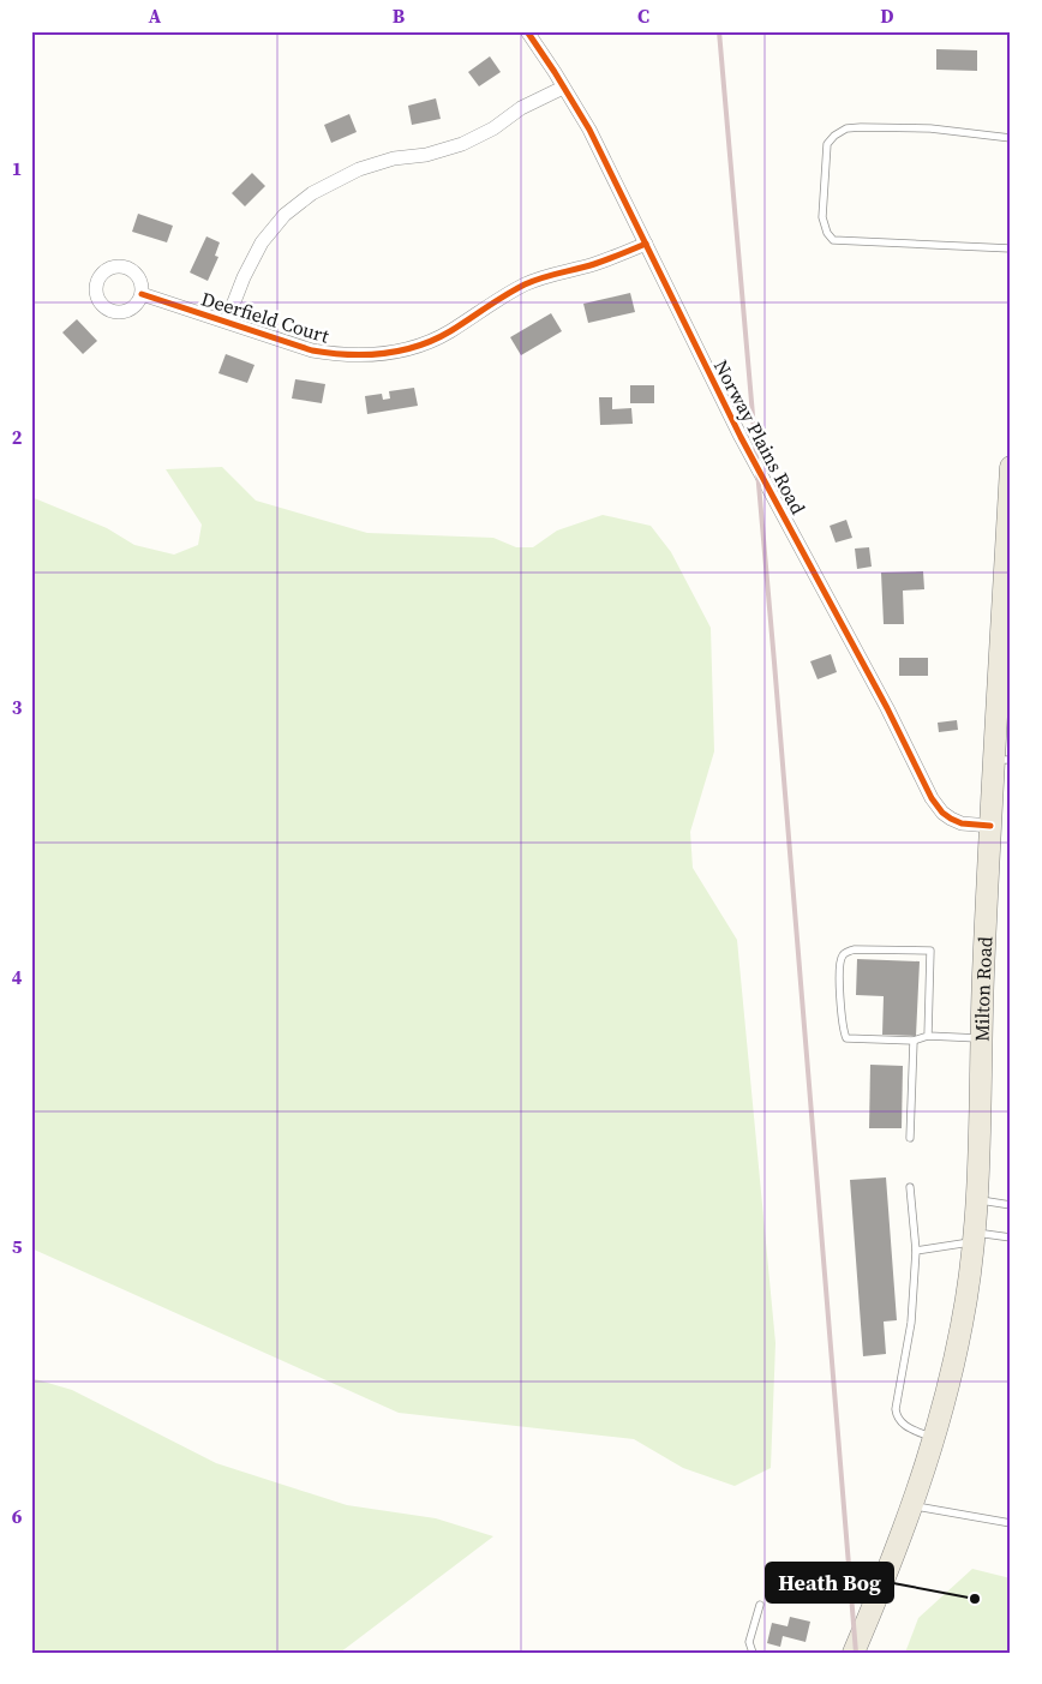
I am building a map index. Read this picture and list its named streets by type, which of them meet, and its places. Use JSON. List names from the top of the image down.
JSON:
{
  "streets": {
    "main road": ["Milton Road"],
    "street": ["Deerfield Court", "Norway Plains Road"]
  },
  "crossings": [
    ["Deerfield Court", "Norway Plains Road"],
    ["Norway Plains Road", "Milton Road"]
  ],
  "places": ["Heath Bog"],
  "grid": {
    "columns": [
      "A",
      "B",
      "C",
      "D"
    ],
    "rows": [
      "1",
      "2",
      "3",
      "4",
      "5",
      "6"
    ]
  }
}
